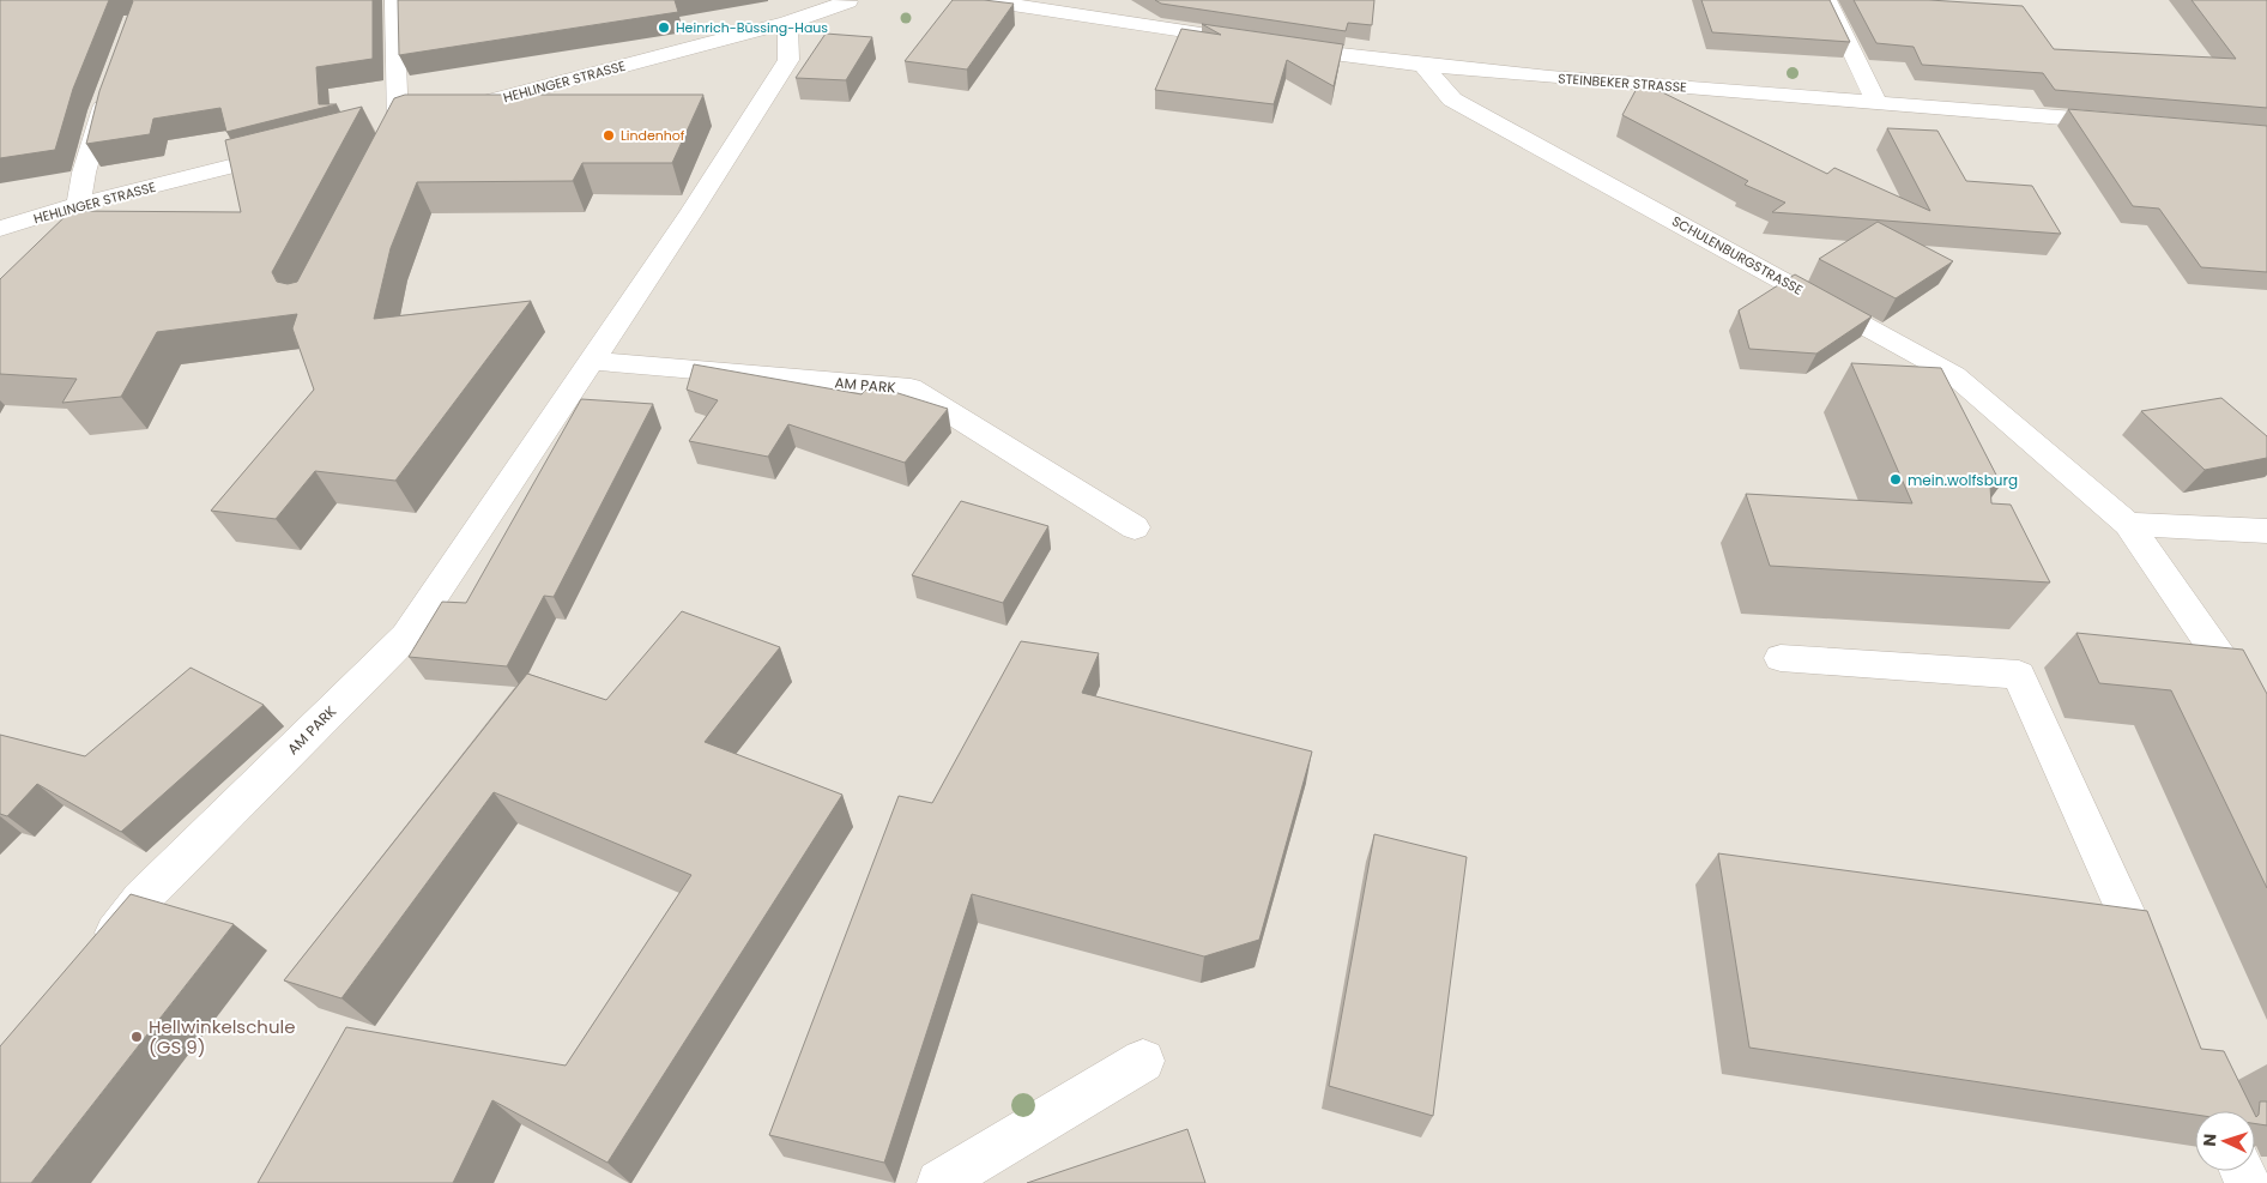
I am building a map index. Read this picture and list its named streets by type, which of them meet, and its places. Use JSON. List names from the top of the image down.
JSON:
{
  "streets": {
    "street": [
      "HEHLINGER STRASSE",
      "STEINBEKER STRASSE",
      "SCHULENBURGSTRASSE",
      "AM PARK"
    ]
  },
  "crossings": [
    ["HEHLINGER STRASSE", "AM PARK"],
    ["STEINBEKER STRASSE", "SCHULENBURGSTRASSE"]
  ],
  "places": [
    "Heinrich-Büssing-Haus",
    "Lindenhof",
    "mein.wolfsburg",
    "Hellwinkelschule (GS 9)"
  ],
  "north": "left"
}
